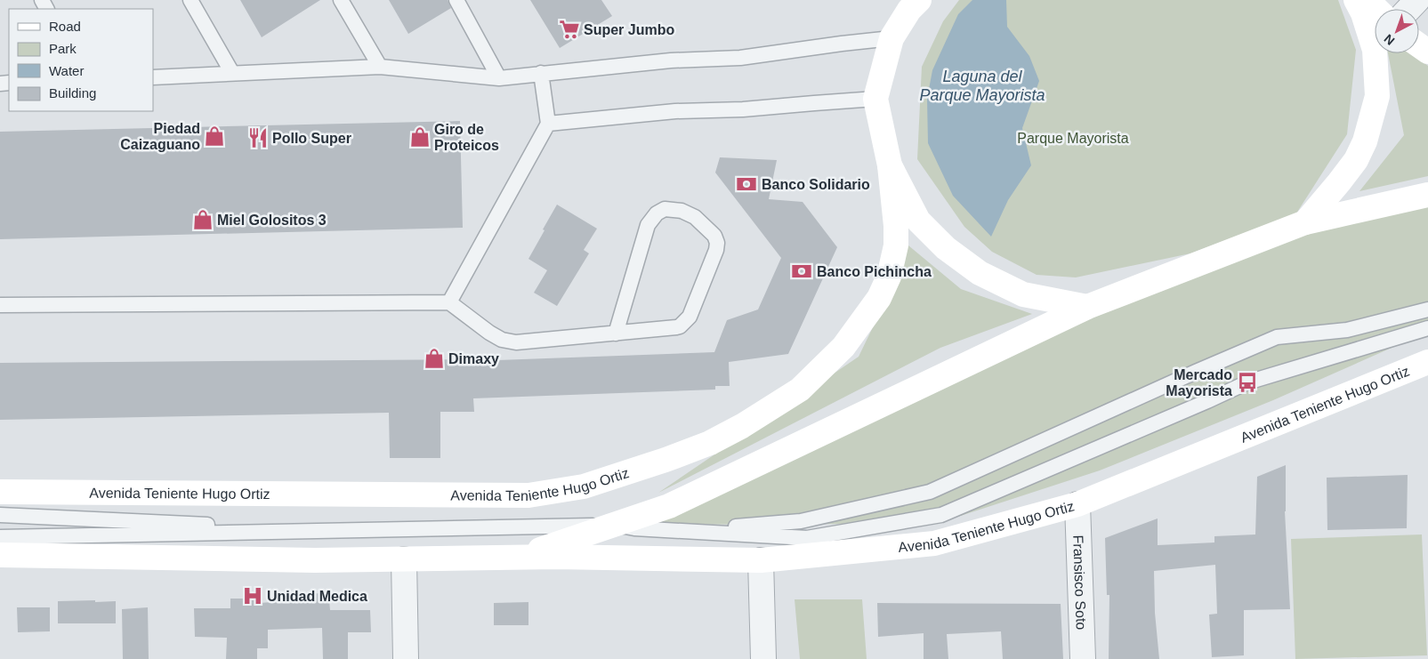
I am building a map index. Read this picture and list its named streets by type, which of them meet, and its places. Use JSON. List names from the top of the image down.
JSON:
{
  "streets": {
    "main road": ["Avenida Teniente Hugo Ortiz"],
    "street": ["Fransisco Soto"]
  },
  "crossings": [
    ["Avenida Teniente Hugo Ortiz", "Fransisco Soto"]
  ],
  "water": ["Laguna del Parque Mayorista"],
  "parks": ["Parque Mayorista"],
  "places": {
    "supermarket": ["Super Jumbo"],
    "shop": [
      "Piedad Caizaguano",
      "Giro de Proteicos",
      "Miel Golositos 3",
      "Dimaxy"
    ],
    "restaurant": ["Pollo Super"],
    "bank": ["Banco Solidario", "Banco Pichincha"],
    "bus stop": ["Mercado Mayorista"],
    "hospital": ["Unidad Medica"]
  },
  "legend": [
    "Road",
    "Park",
    "Water",
    "Building"
  ],
  "north": "bottom left"
}
